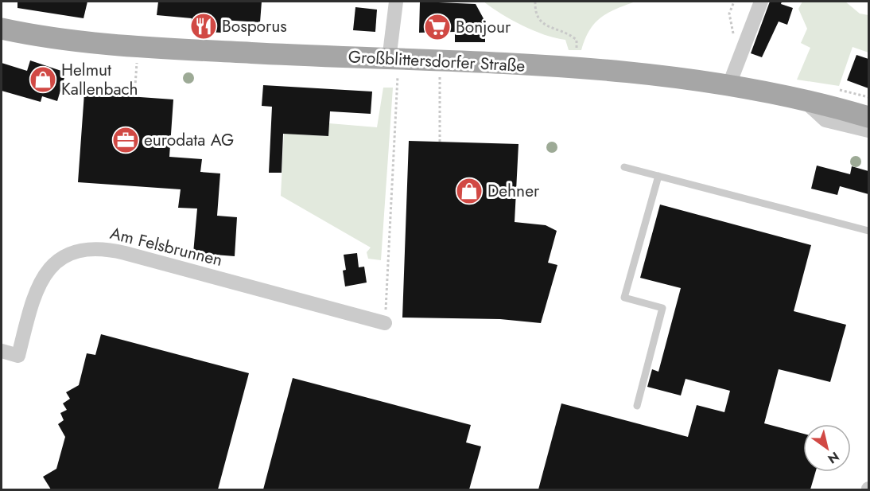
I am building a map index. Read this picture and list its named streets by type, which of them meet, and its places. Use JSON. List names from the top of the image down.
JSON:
{
  "streets": {
    "main road": ["Großblittersdorfer Straße"],
    "street": ["Am Felsbrunnen"]
  },
  "places": {
    "restaurant": ["Bosporus"],
    "supermarket": ["Bonjour"],
    "shop": ["Helmut Kallenbach", "Dehner"],
    "office": ["eurodata AG"]
  },
  "north": "bottom right"
}
